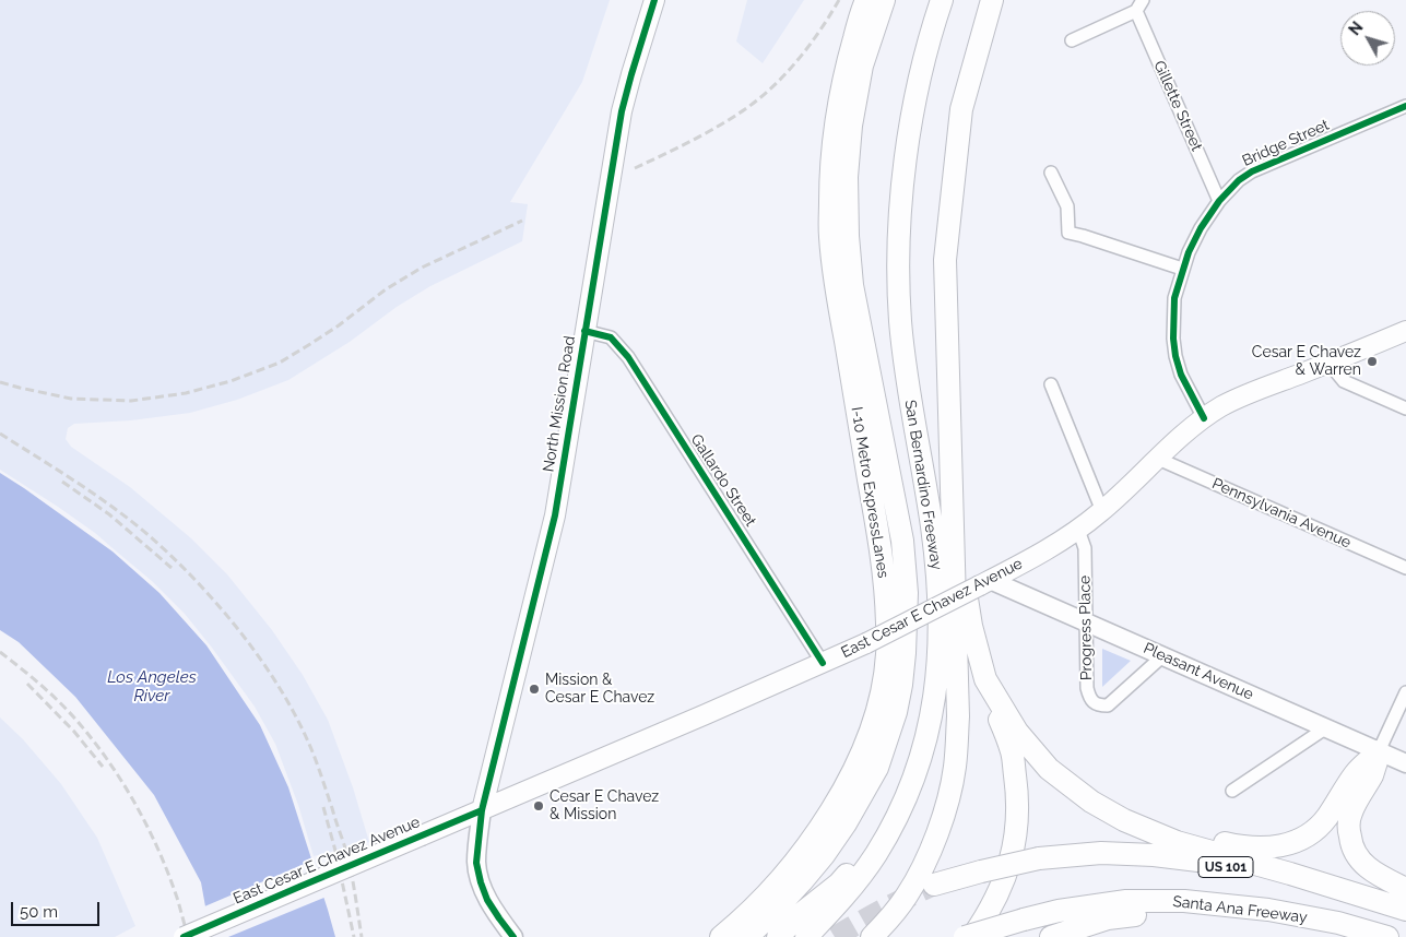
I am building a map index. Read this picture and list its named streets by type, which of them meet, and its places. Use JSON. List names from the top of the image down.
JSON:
{
  "streets": {
    "highway": [
      "San Bernardino Freeway",
      "I-10 Metro ExpressLanes",
      "US 101",
      "Santa Ana Freeway"
    ],
    "main road": ["North Mission Road", "East Cesar E Chavez Avenue", "Pleasant Avenue"],
    "street": [
      "Gillette Street",
      "Bridge Street",
      "Gallardo Street",
      "Pennsylvania Avenue",
      "Progress Place"
    ]
  },
  "crossings": [
    ["Gillette Street", "Bridge Street"],
    ["Bridge Street", "East Cesar E Chavez Avenue"],
    ["North Mission Road", "Gallardo Street"],
    ["North Mission Road", "East Cesar E Chavez Avenue"],
    ["Gallardo Street", "East Cesar E Chavez Avenue"],
    ["Pennsylvania Avenue", "East Cesar E Chavez Avenue"],
    ["East Cesar E Chavez Avenue", "Progress Place"],
    ["East Cesar E Chavez Avenue", "Pleasant Avenue"],
    ["Progress Place", "Pleasant Avenue"]
  ],
  "water": ["Los Angeles River"],
  "places": ["Cesar E Chavez & Warren", "Mission & Cesar E Chavez", "Cesar E Chavez & Mission"],
  "scale_bar": "50 m",
  "north": "top left"
}
